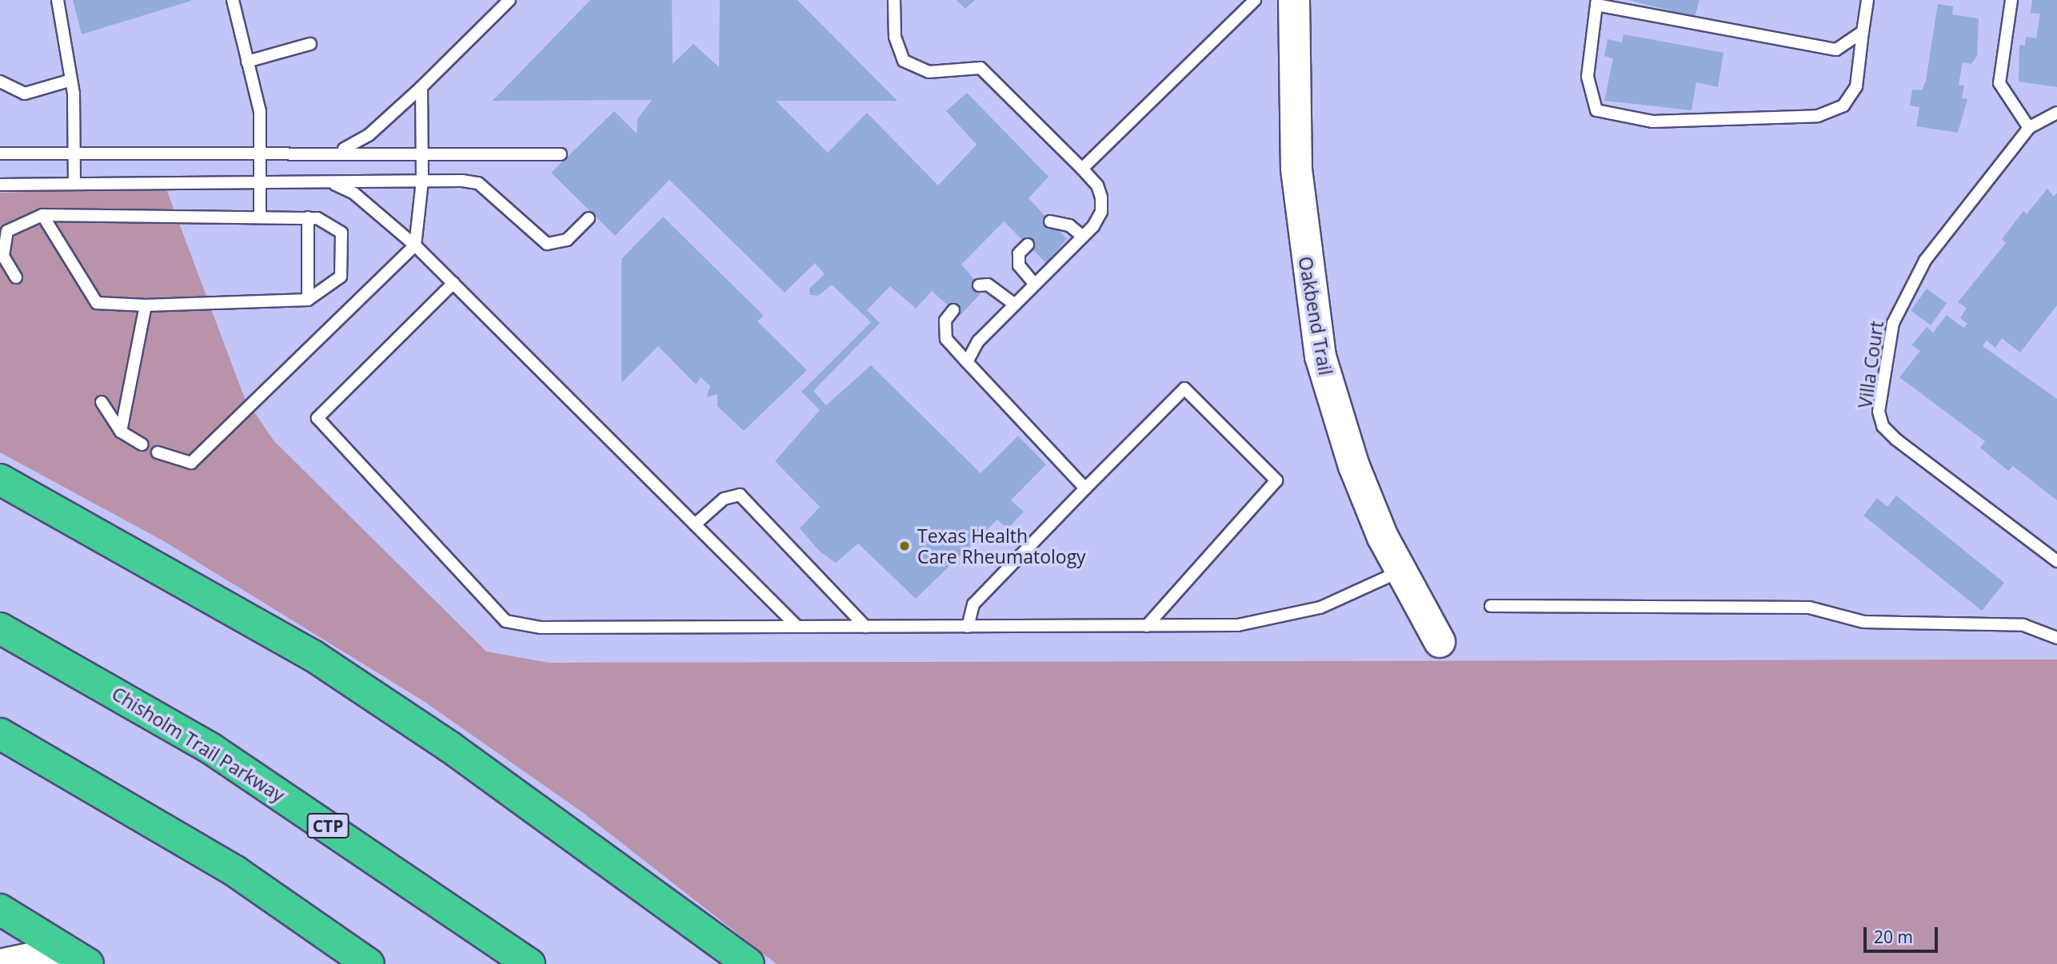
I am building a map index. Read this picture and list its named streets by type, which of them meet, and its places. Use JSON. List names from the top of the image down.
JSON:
{
  "streets": {
    "highway": ["Chisholm Trail Parkway", "CTP"],
    "street": ["Oakbend Trail"],
    "lane": ["Villa Court"]
  },
  "places": ["Texas Health Care Rheumatology"],
  "scale_bar": "20 m"
}
